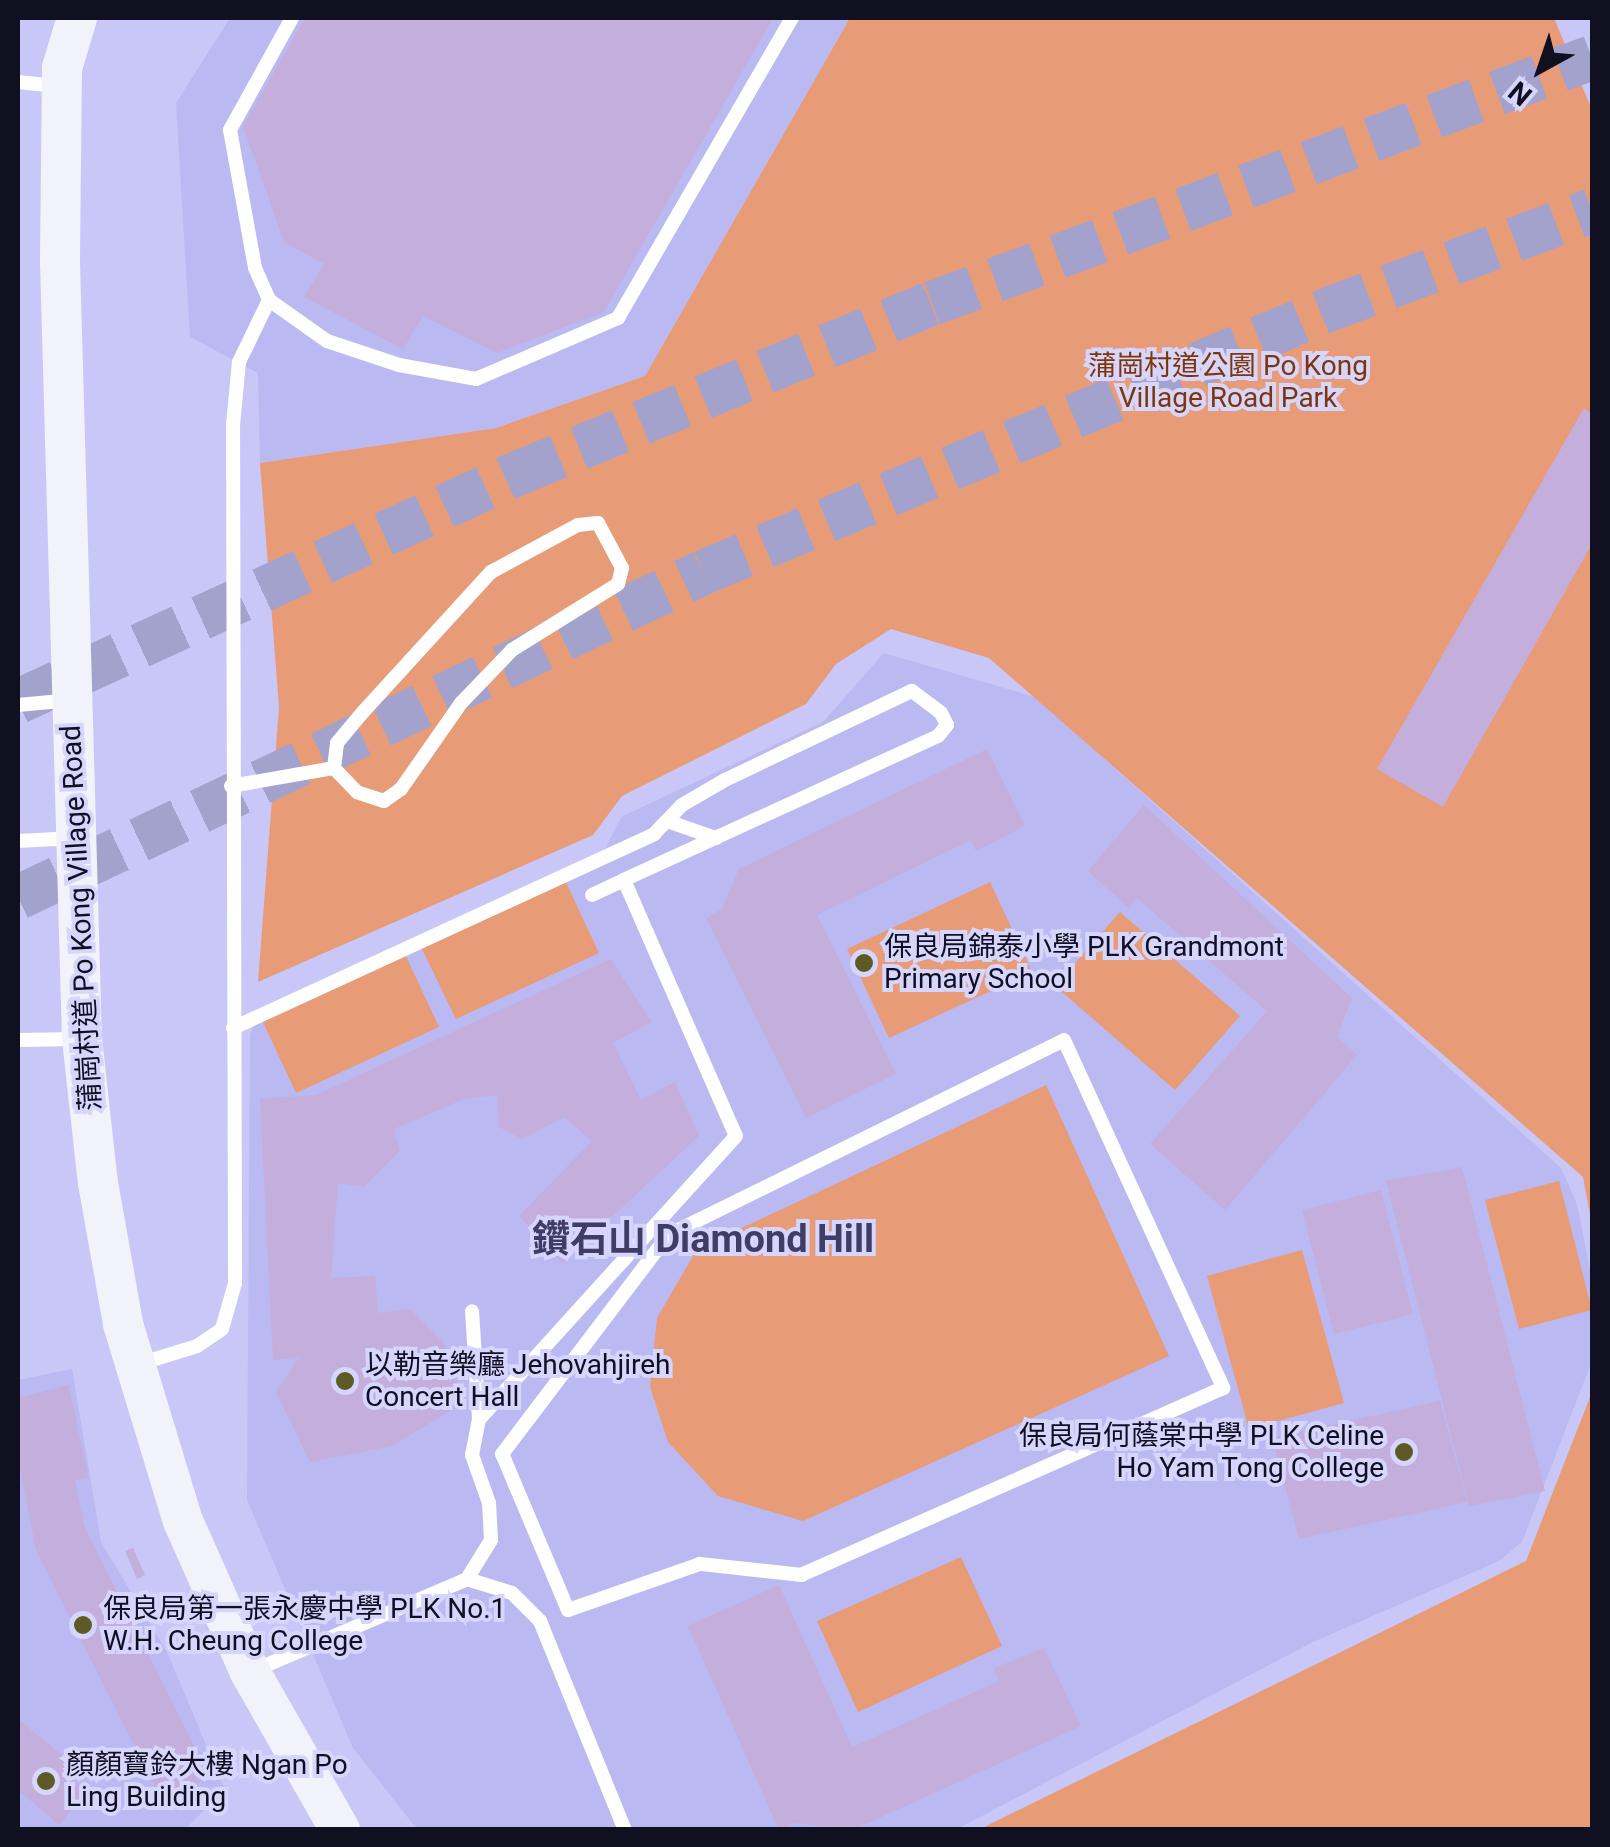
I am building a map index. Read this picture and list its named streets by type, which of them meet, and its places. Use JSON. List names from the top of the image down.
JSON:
{
  "streets": {
    "main road": ["蒲崗村道 Po Kong Village Road"]
  },
  "districts": ["鑽石山 Diamond Hill"],
  "parks": ["蒲崗村道公園 Po Kong Village Road Park"],
  "places": [
    "保良局錦泰小學 PLK Grandmont Primary School",
    "以勒音樂廳 Jehovahjireh Concert Hall",
    "保良局何蔭棠中學 PLK Celine Ho Yam Tong College",
    "保良局第一張永慶中學 PLK No.1 W.H. Cheung College",
    "顏顏寶鈴大樓 Ngan Po Ling Building"
  ],
  "north": "bottom left"
}
